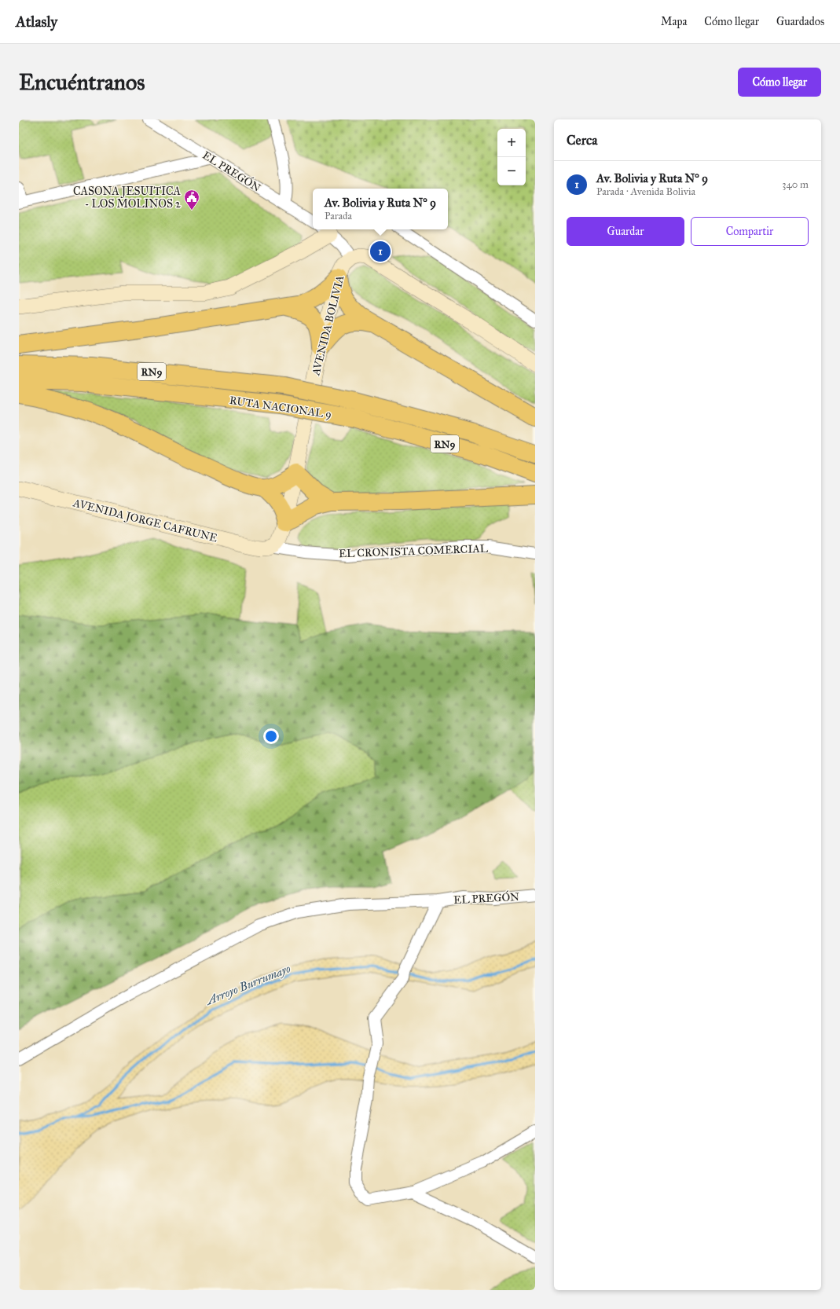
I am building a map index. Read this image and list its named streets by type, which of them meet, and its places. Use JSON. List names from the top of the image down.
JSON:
{
  "streets": {
    "highway": ["RN9", "RUTA NACIONAL 9"],
    "street": [
      "EL PREGÓN",
      "AVENIDA BOLIVIA",
      "AVENIDA JORGE CAFRUNE",
      "EL CRONISTA COMERCIAL"
    ]
  },
  "crossings": [
    ["AVENIDA BOLIVIA", "AVENIDA JORGE CAFRUNE"],
    ["AVENIDA BOLIVIA", "EL CRONISTA COMERCIAL"],
    ["AVENIDA JORGE CAFRUNE", "EL CRONISTA COMERCIAL"]
  ],
  "water": ["Arroyo Burrumayo"],
  "places": {
    "public building": ["CASONA JESUITICA - LOS MOLINOS 2"]
  },
  "page": {
    "header": "Atlasly",
    "nav": ["Mapa", "Cómo llegar", "Guardados"],
    "buttons": [
      "Cómo llegar",
      ["Guardar", "Compartir"]
    ],
    "title": "Encuéntranos",
    "heading": "Cerca",
    "map_buttons": ["+", "−"],
    "list": [
      {
        "mark": "1",
        "name": "Av. Bolivia y Ruta N° 9",
        "note": "Parada · Avenida Bolivia",
        "value": "340 m"
      }
    ],
    "popup": ["Av. Bolivia y Ruta N° 9", "Parada"],
    "pins": "1"
  }
}
